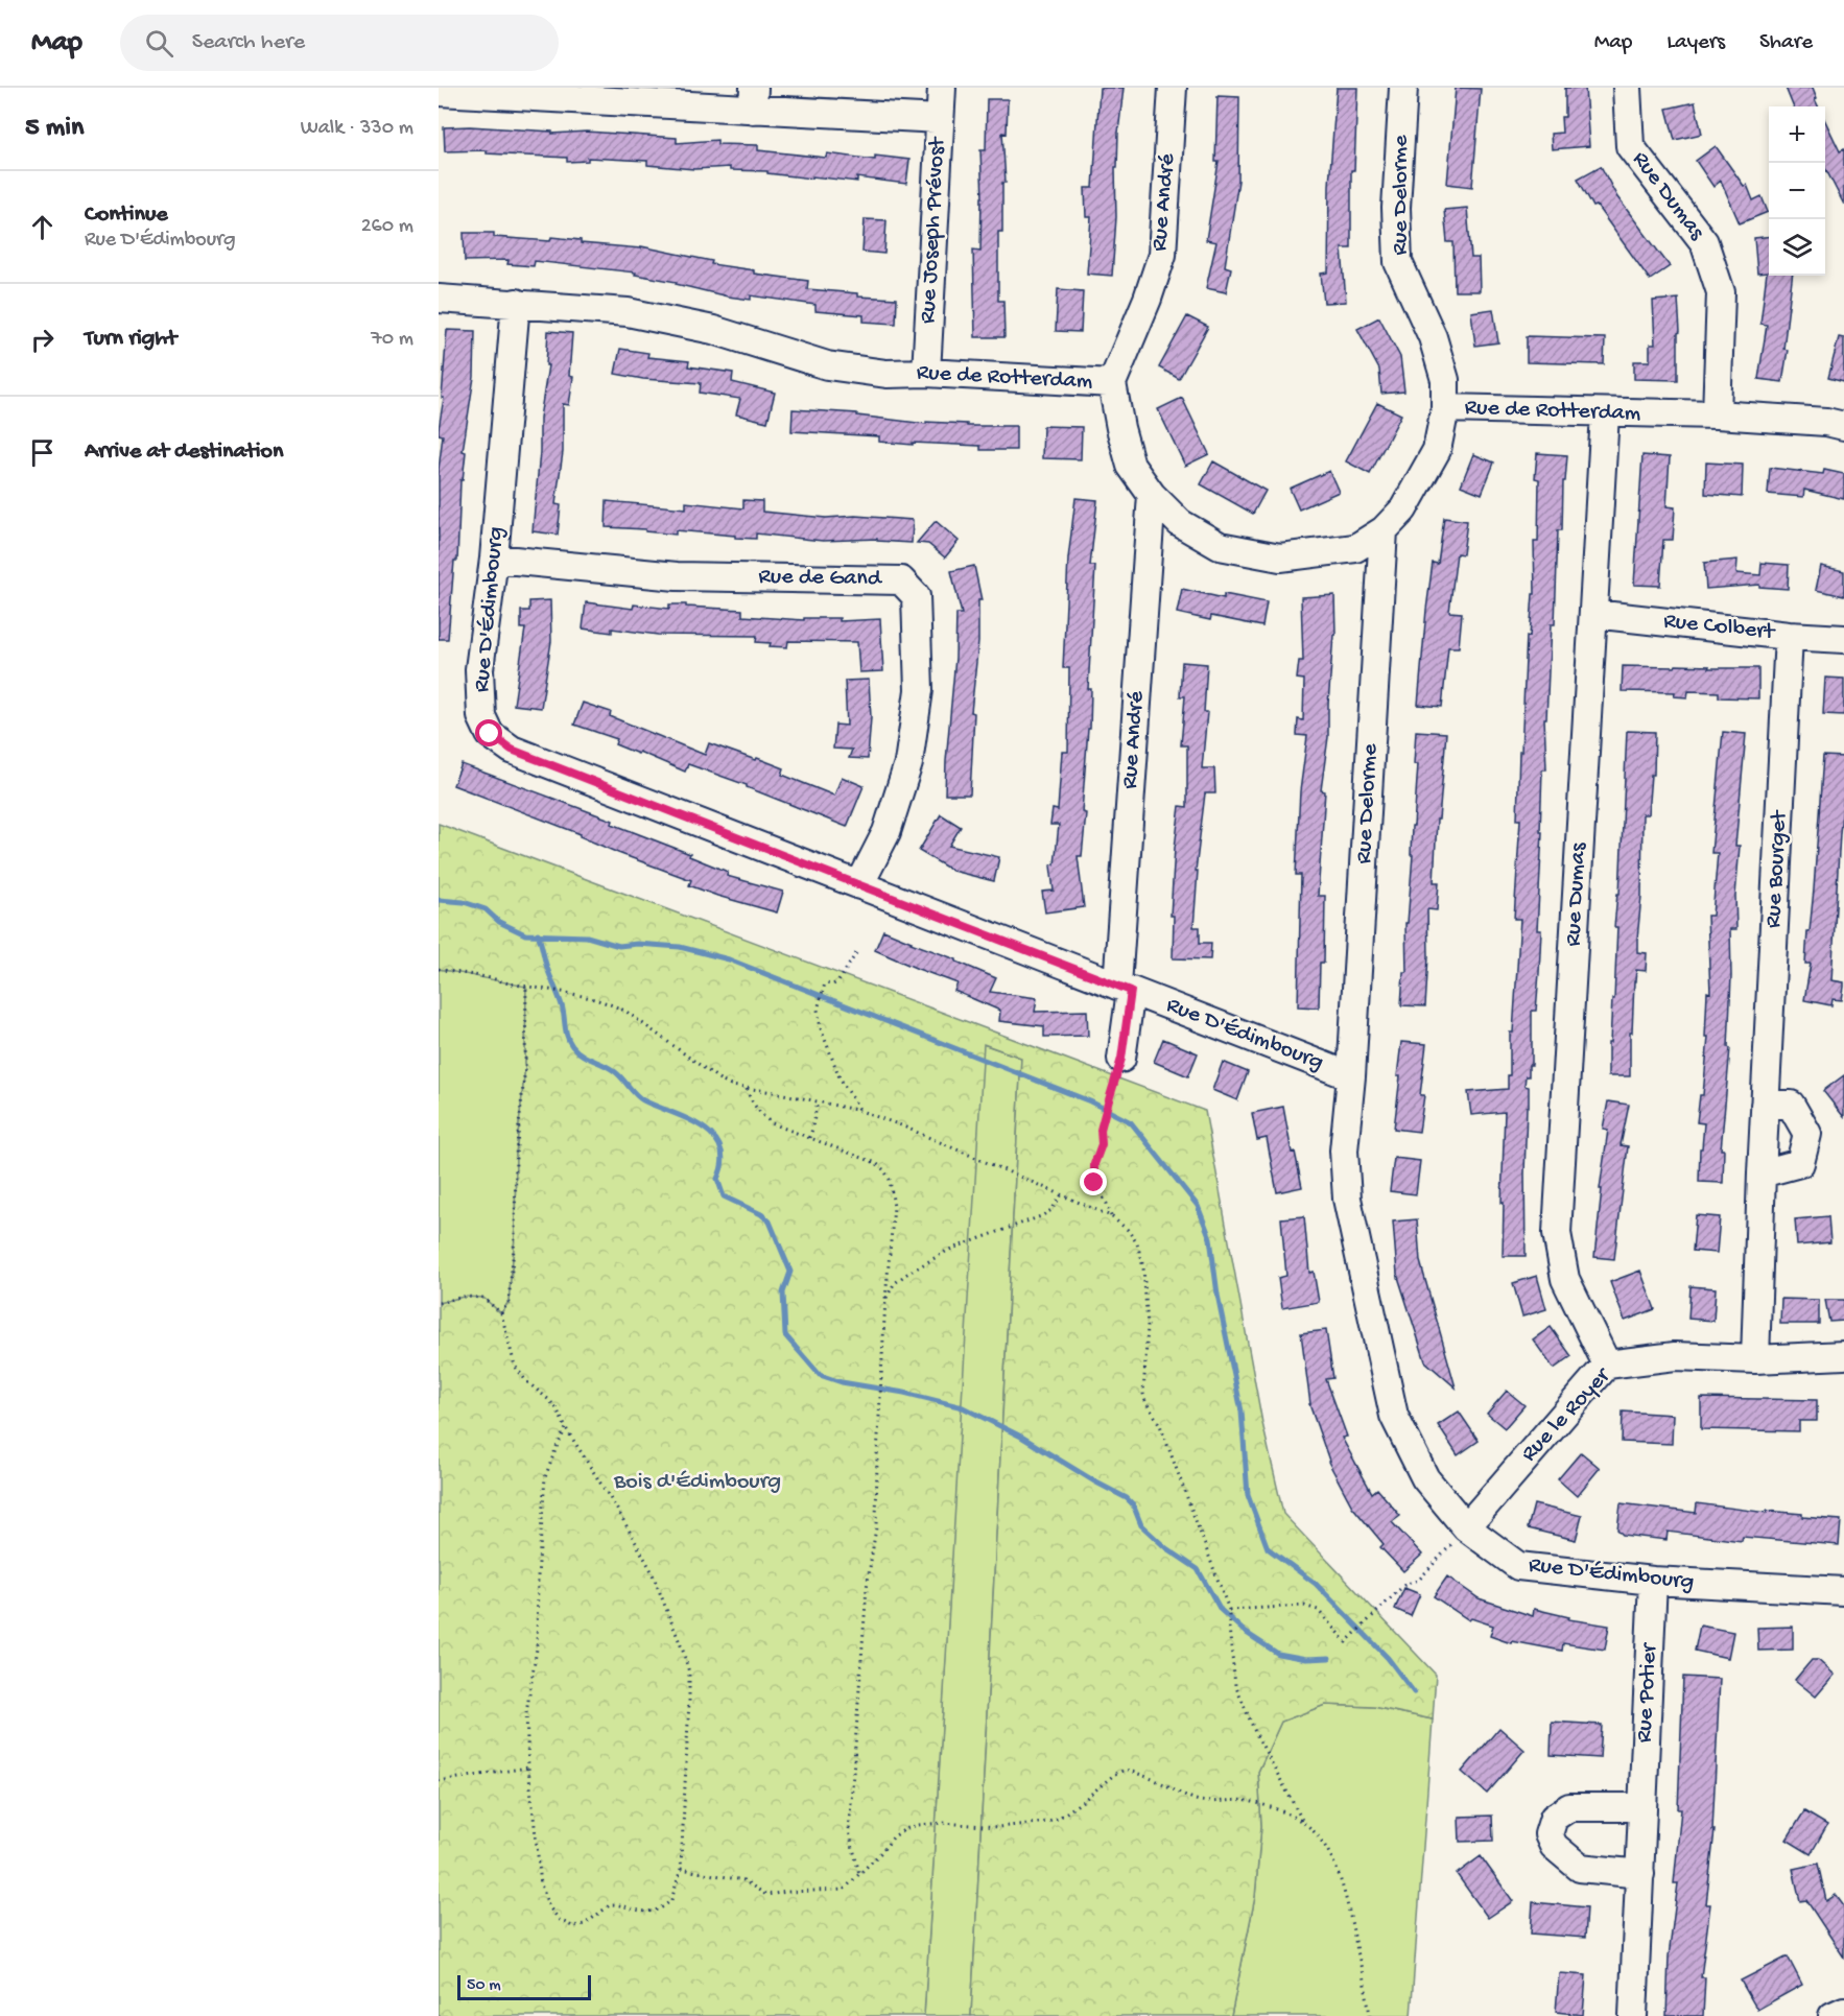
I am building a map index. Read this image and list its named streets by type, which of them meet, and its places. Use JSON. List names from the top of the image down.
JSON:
{
  "streets": {
    "street": [
      "Rue Delorme",
      "Rue Dumas",
      "Rue André",
      "Rue Joseph Prévost",
      "Rue de Rotterdam",
      "Rue de Gand",
      "Rue D'Édimbourg",
      "Rue Colbert",
      "Rue Bourget",
      "Rue le Royer",
      "Rue Potier"
    ]
  },
  "crossings": [
    ["Rue Delorme", "Rue de Rotterdam"],
    ["Rue Delorme", "Rue D'Édimbourg"],
    ["Rue Dumas", "Rue de Rotterdam"],
    ["Rue Dumas", "Rue Colbert"],
    ["Rue Dumas", "Rue le Royer"],
    ["Rue André", "Rue de Rotterdam"],
    ["Rue André", "Rue D'Édimbourg"],
    ["Rue Joseph Prévost", "Rue de Rotterdam"],
    ["Rue de Rotterdam", "Rue D'Édimbourg"],
    ["Rue de Gand", "Rue D'Édimbourg"],
    ["Rue D'Édimbourg", "Rue le Royer"],
    ["Rue D'Édimbourg", "Rue Potier"],
    ["Rue Colbert", "Rue Bourget"],
    ["Rue Bourget", "Rue le Royer"]
  ],
  "parks": ["Bois d'Édimbourg"],
  "scale_bar": "50 m",
  "page": {
    "header": "Map",
    "search": "Search here",
    "nav": ["Map", "Layers", "Share"],
    "heading": ["5 min", "Walk · 330 m"],
    "map_buttons": ["+", "−"],
    "list": [
      ["Continue", "Rue D'Édimbourg", "260 m"],
      ["Turn right", "70 m"],
      "Arrive at destination"
    ],
    "scale": "50 m"
  }
}
